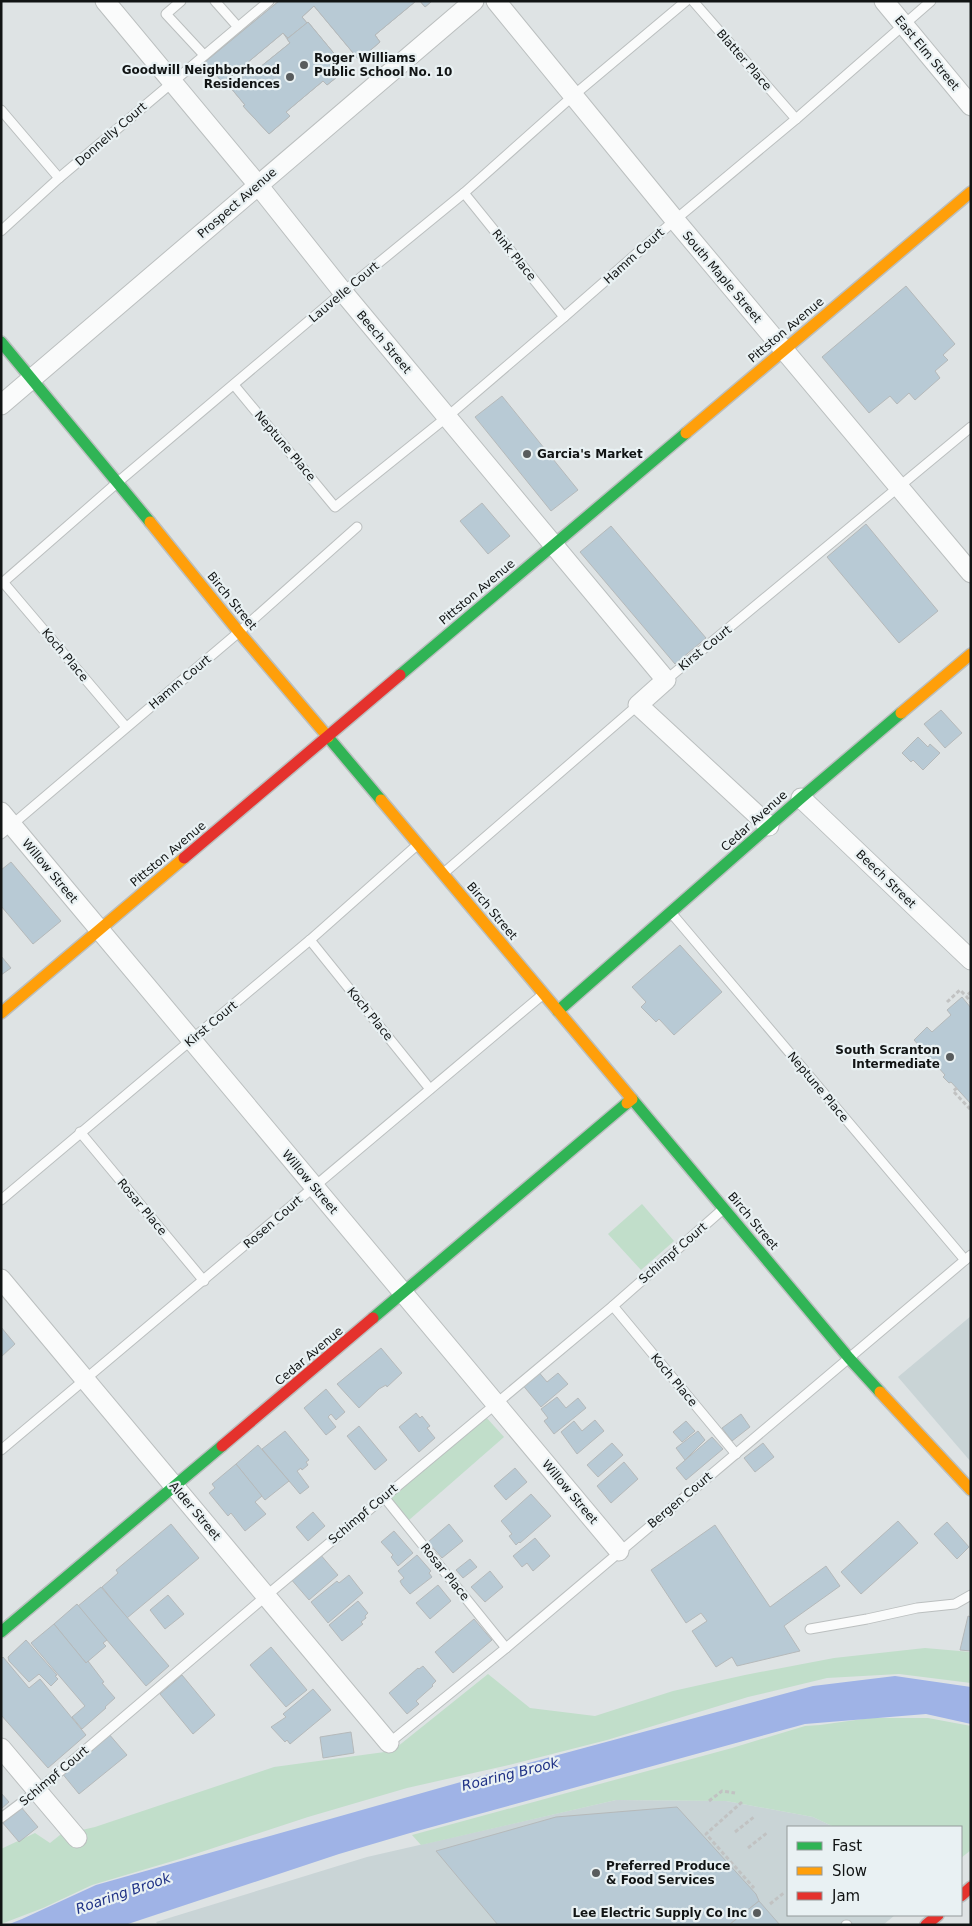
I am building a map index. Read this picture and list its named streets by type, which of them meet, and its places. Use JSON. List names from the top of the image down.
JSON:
{
  "streets": {
    "main road": ["Pittston Avenue", "Birch Street", "Cedar Avenue"],
    "street": [
      "East Elm Street",
      "Prospect Avenue",
      "South Maple Street",
      "Beech Street",
      "Kirst Court",
      "Willow Street",
      "Alder Street"
    ],
    "lane": [
      "Blatter Place",
      "Donnelly Court",
      "Rink Place",
      "Hamm Court",
      "Lauvelle Court",
      "Neptune Place",
      "Koch Place",
      "Rosar Place",
      "Rosen Court",
      "Schimpf Court",
      "Bergen Court"
    ]
  },
  "crossings": [
    ["East Elm Street", "Hamm Court"],
    ["Blatter Place", "Hamm Court"],
    ["Donnelly Court", "Beech Street"],
    ["Prospect Avenue", "Beech Street"],
    ["Prospect Avenue", "Birch Street"],
    ["Rink Place", "Hamm Court"],
    ["Rink Place", "Lauvelle Court"],
    ["Hamm Court", "South Maple Street"],
    ["Hamm Court", "Beech Street"],
    ["Hamm Court", "Neptune Place"],
    ["Hamm Court", "Birch Street"],
    ["Hamm Court", "Koch Place"],
    ["Hamm Court", "Willow Street"],
    ["South Maple Street", "Lauvelle Court"],
    ["South Maple Street", "Pittston Avenue"],
    ["South Maple Street", "Kirst Court"],
    ["Lauvelle Court", "Beech Street"],
    ["Lauvelle Court", "Neptune Place"],
    ["Lauvelle Court", "Birch Street"],
    ["Lauvelle Court", "Koch Place"],
    ["Pittston Avenue", "Beech Street"],
    ["Pittston Avenue", "Birch Street"],
    ["Pittston Avenue", "Willow Street"],
    ["Beech Street", "Kirst Court"],
    ["Beech Street", "Cedar Avenue"],
    ["Neptune Place", "Cedar Avenue"],
    ["Neptune Place", "Bergen Court"],
    ["Birch Street", "Kirst Court"],
    ["Birch Street", "Cedar Avenue"],
    ["Birch Street", "Rosen Court"],
    ["Birch Street", "Schimpf Court"],
    ["Birch Street", "Bergen Court"],
    ["Kirst Court", "Koch Place"],
    ["Kirst Court", "Willow Street"],
    ["Kirst Court", "Rosar Place"],
    ["Koch Place", "Rosen Court"],
    ["Koch Place", "Schimpf Court"],
    ["Koch Place", "Bergen Court"],
    ["Cedar Avenue", "Willow Street"],
    ["Cedar Avenue", "Alder Street"],
    ["Willow Street", "Rosen Court"],
    ["Willow Street", "Schimpf Court"],
    ["Willow Street", "Bergen Court"],
    ["Rosar Place", "Rosen Court"],
    ["Rosar Place", "Schimpf Court"],
    ["Rosar Place", "Bergen Court"],
    ["Rosen Court", "Alder Street"],
    ["Schimpf Court", "Alder Street"],
    ["Bergen Court", "Alder Street"]
  ],
  "water": ["Roaring Brook"],
  "places": [
    "Roger Williams Public School No. 10",
    "Goodwill Neighborhood Residences",
    "Garcia's Market",
    "South Scranton Intermediate",
    "Preferred Produce & Food Services",
    "Lee Electric Supply Co Inc"
  ],
  "legend": ["Fast", "Slow", "Jam"]
}
